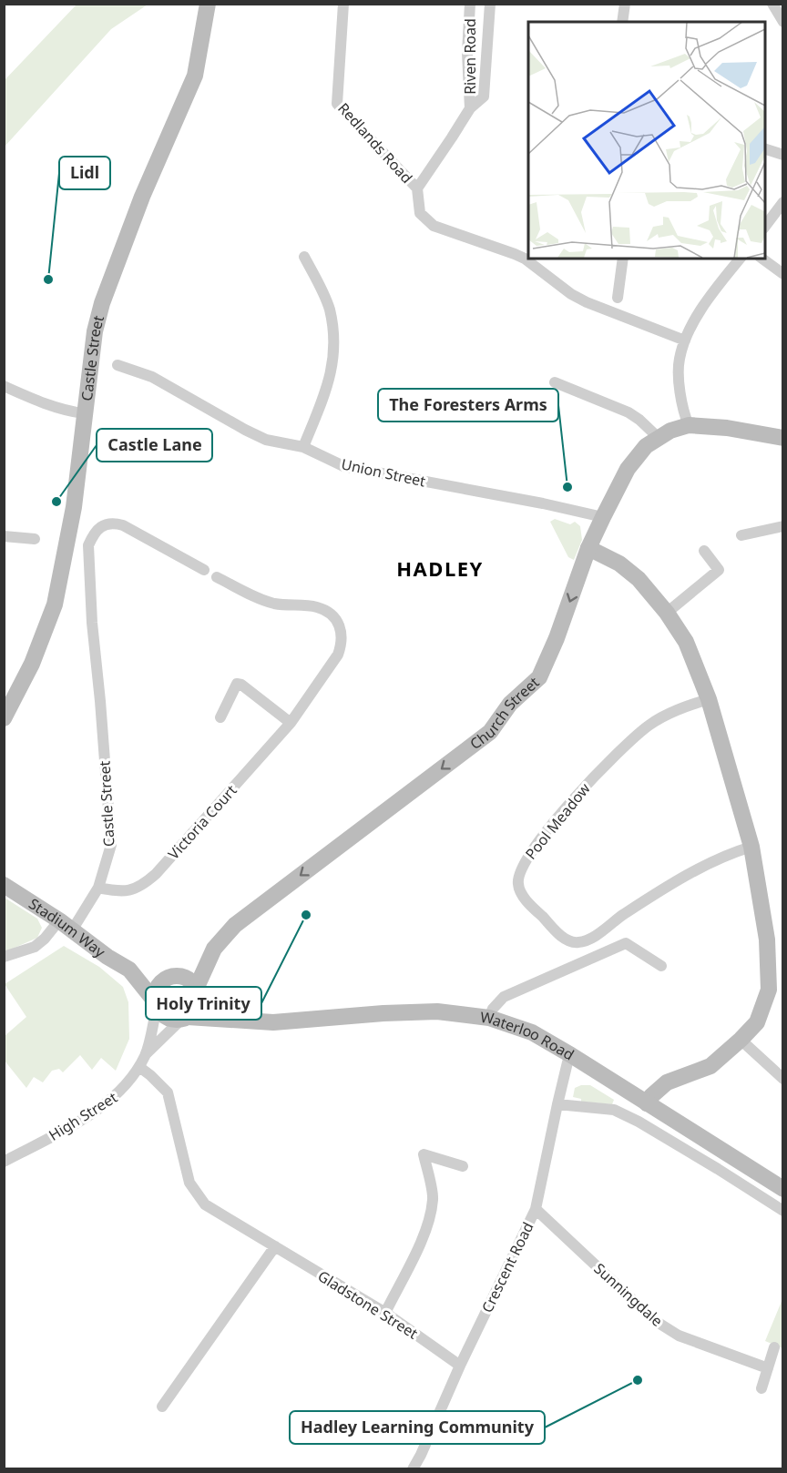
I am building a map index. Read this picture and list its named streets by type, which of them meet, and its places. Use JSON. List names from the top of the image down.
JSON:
{
  "streets": {
    "street": [
      "Riven Road",
      "Redlands Road",
      "Castle Street",
      "Union Street",
      "Church Street",
      "Pool Meadow",
      "Victoria Court",
      "Stadium Way",
      "Waterloo Road",
      "High Street",
      "Crescent Road",
      "Sunningdale",
      "Gladstone Street"
    ]
  },
  "crossings": [
    ["Riven Road", "Redlands Road"],
    ["Castle Street", "Victoria Court"],
    ["Castle Street", "Stadium Way"],
    ["Union Street", "Church Street"],
    ["Church Street", "Stadium Way"],
    ["Church Street", "Waterloo Road"],
    ["Church Street", "High Street"],
    ["Stadium Way", "Waterloo Road"],
    ["Stadium Way", "High Street"],
    ["Waterloo Road", "High Street"],
    ["Waterloo Road", "Crescent Road"],
    ["High Street", "Gladstone Street"],
    ["Crescent Road", "Sunningdale"],
    ["Crescent Road", "Gladstone Street"]
  ],
  "one_way": ["Church Street"],
  "districts": ["HADLEY"],
  "places": [
    "Lidl",
    "The Foresters Arms",
    "Castle Lane",
    "Holy Trinity",
    "Hadley Learning Community"
  ]
}
